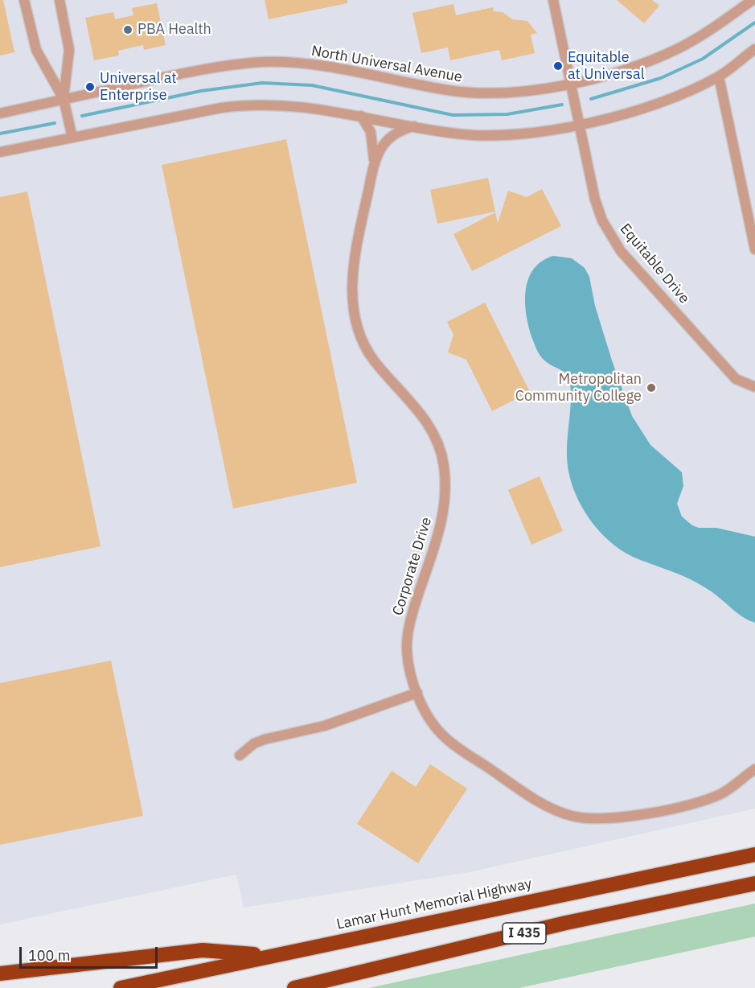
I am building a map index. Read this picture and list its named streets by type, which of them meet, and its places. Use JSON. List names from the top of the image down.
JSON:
{
  "streets": {
    "highway": ["Lamar Hunt Memorial Highway", "I 435"],
    "street": ["North Universal Avenue", "Equitable Drive", "Corporate Drive"]
  },
  "crossings": [
    ["North Universal Avenue", "Equitable Drive"]
  ],
  "places": [
    "PBA Health",
    "Equitable at Universal",
    "Universal at Enterprise",
    "Metropolitan Community College"
  ],
  "scale_bar": "100 m"
}
